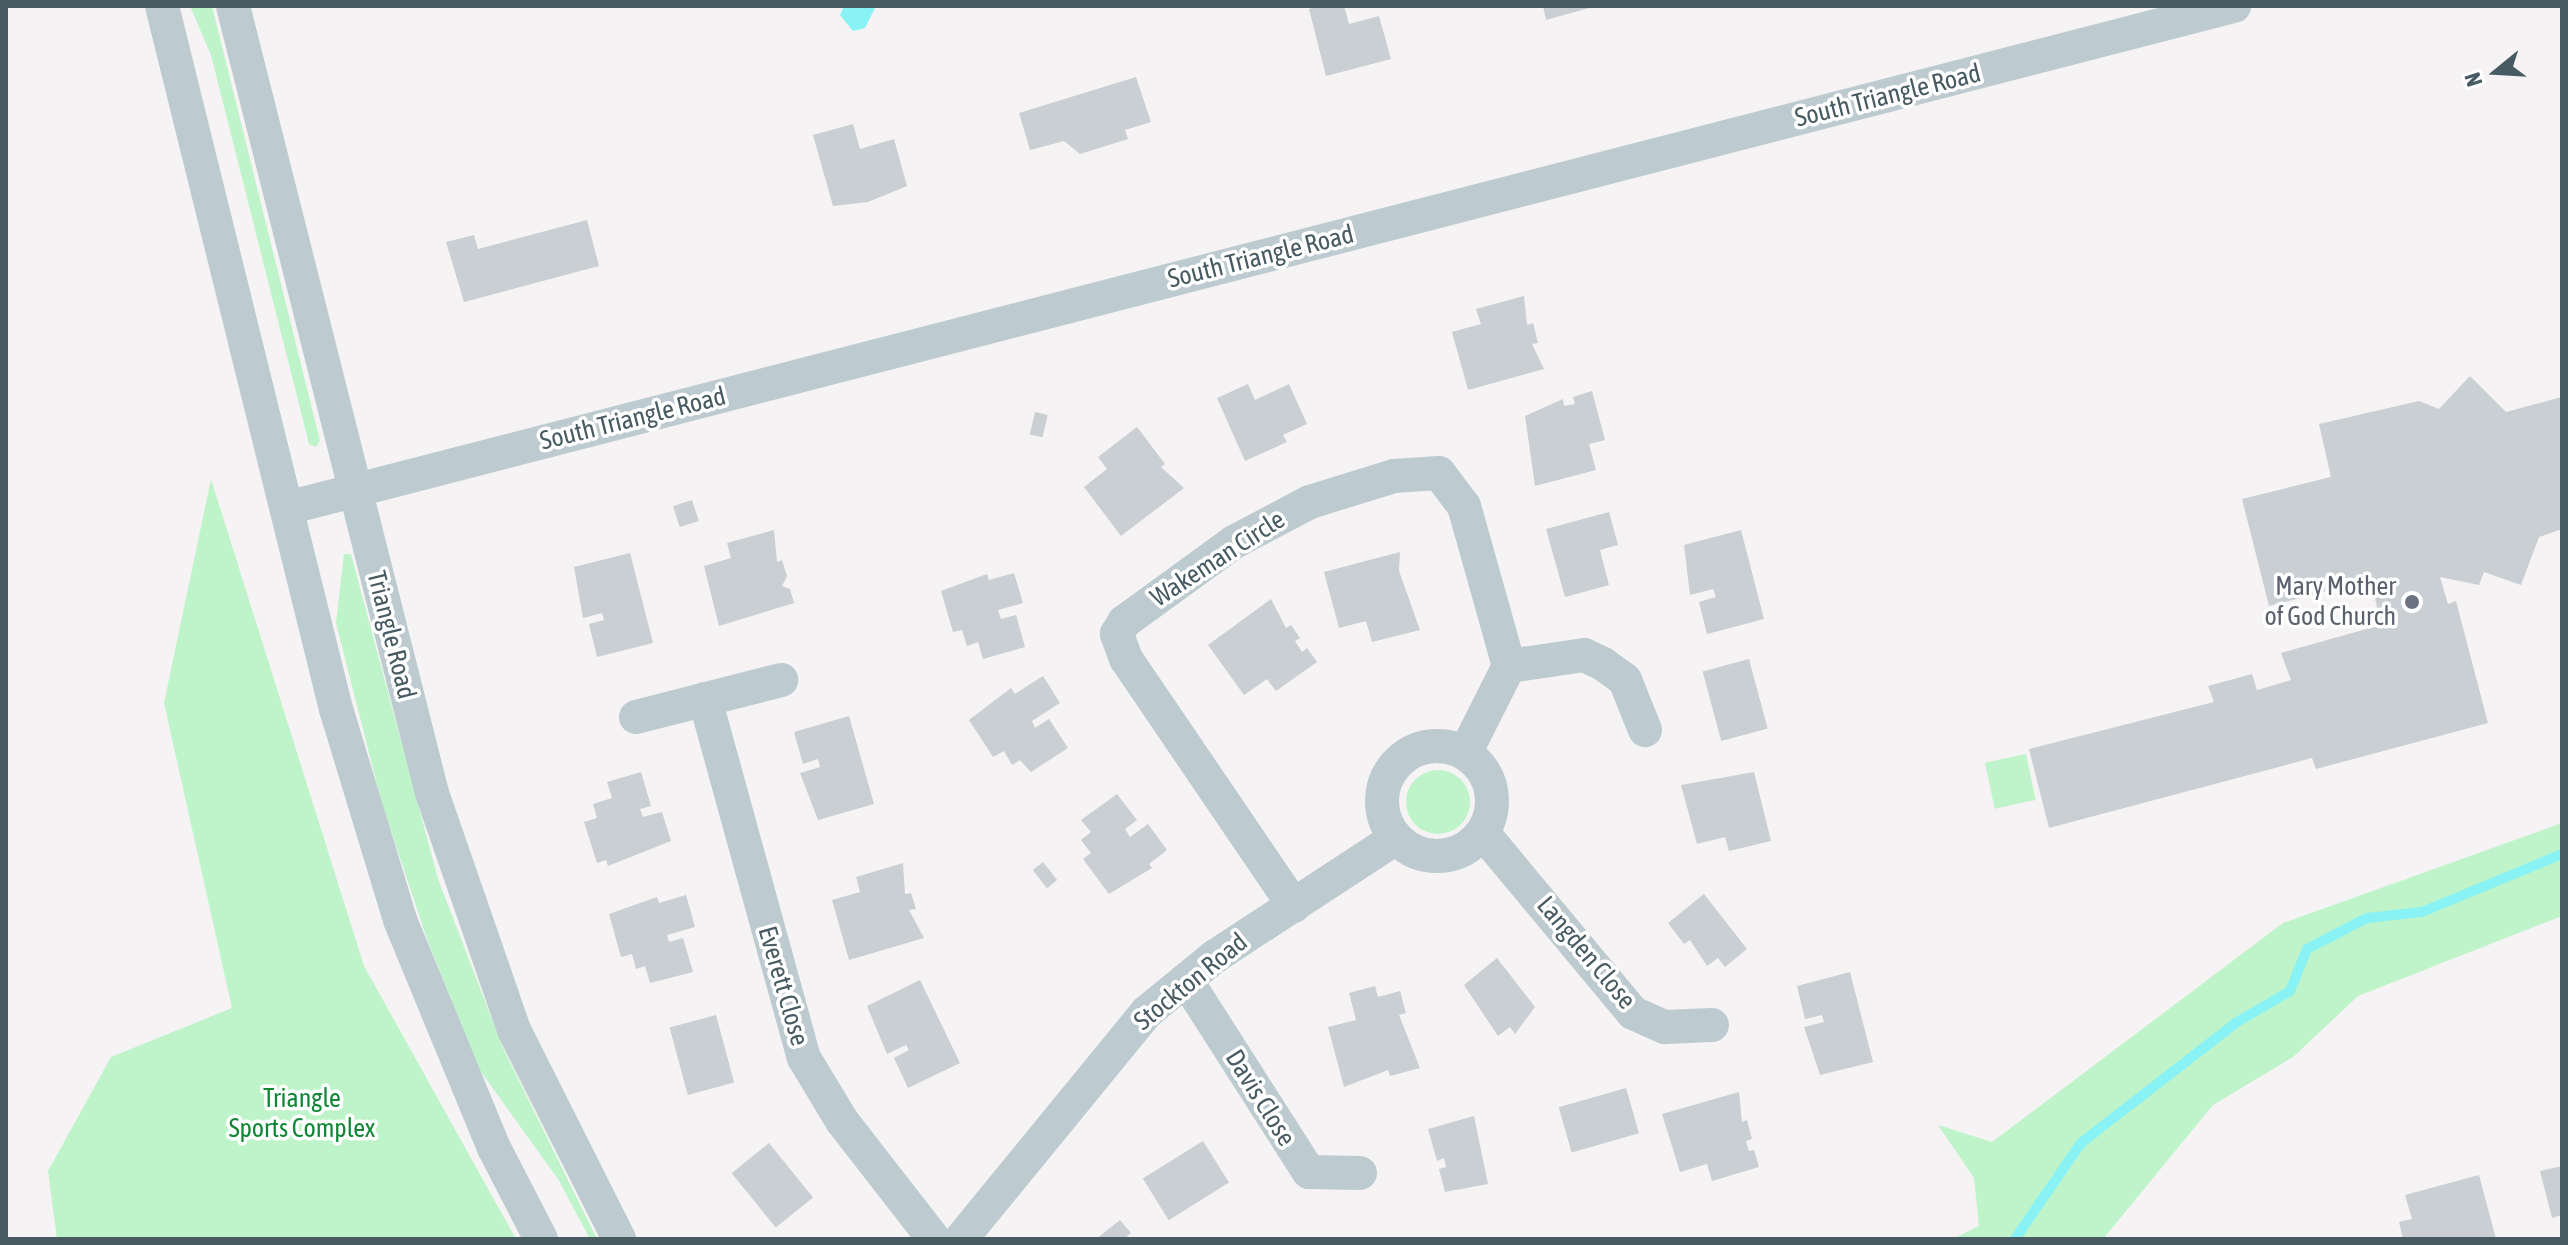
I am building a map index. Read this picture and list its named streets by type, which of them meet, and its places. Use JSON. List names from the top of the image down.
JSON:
{
  "streets": {
    "street": [
      "South Triangle Road",
      "Wakeman Circle",
      "Triangle Road",
      "Langden Close",
      "Stockton Road",
      "Everett Close",
      "Davis Close"
    ]
  },
  "crossings": [
    ["South Triangle Road", "Triangle Road"],
    ["Wakeman Circle", "Stockton Road"],
    ["Langden Close", "Stockton Road"],
    ["Stockton Road", "Davis Close"]
  ],
  "parks": ["Triangle Sports Complex"],
  "places": ["Mary Mother of God Church"],
  "north": "left"
}
